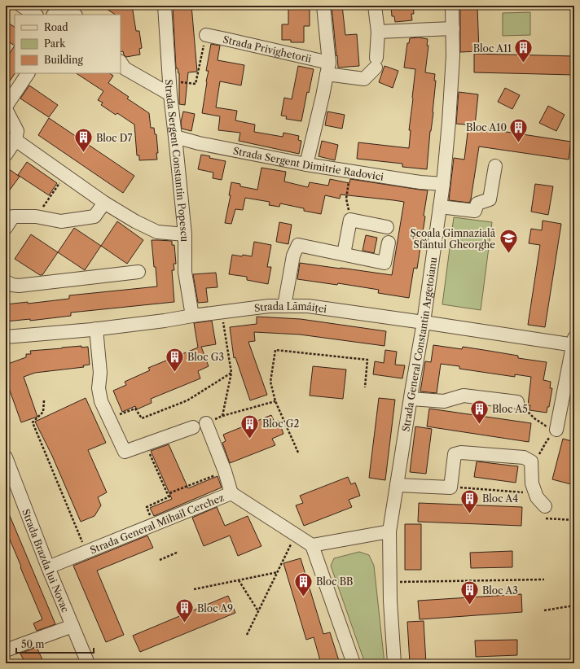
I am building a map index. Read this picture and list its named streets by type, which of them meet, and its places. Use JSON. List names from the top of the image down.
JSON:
{
  "streets": {
    "street": [
      "Strada Privighetorii",
      "Strada Sergent Constantin Popescu",
      "Strada Sergent Dimitrie Radovici",
      "Strada Lămâiței",
      "Strada General Constantin Argetoianu",
      "Strada General Mihail Cerchez",
      "Strada Brazda lui Novac"
    ]
  },
  "crossings": [
    ["Strada Sergent Constantin Popescu", "Strada Sergent Dimitrie Radovici"],
    ["Strada Sergent Constantin Popescu", "Strada Lămâiței"],
    ["Strada Sergent Dimitrie Radovici", "Strada General Constantin Argetoianu"],
    ["Strada Lămâiței", "Strada General Constantin Argetoianu"],
    ["Strada General Mihail Cerchez", "Strada Brazda lui Novac"]
  ],
  "places": {
    "building": [
      "Bloc A11",
      "Bloc A10",
      "Bloc D7",
      "Bloc G3",
      "Bloc A5",
      "Bloc G2",
      "Bloc A4",
      "Bloc BB",
      "Bloc A3",
      "Bloc A9"
    ],
    "school or university": ["Școala Gimnazială Sfântul Gheorghe"]
  },
  "legend": ["Road", "Park", "Building"],
  "scale_bar": "50 m"
}
